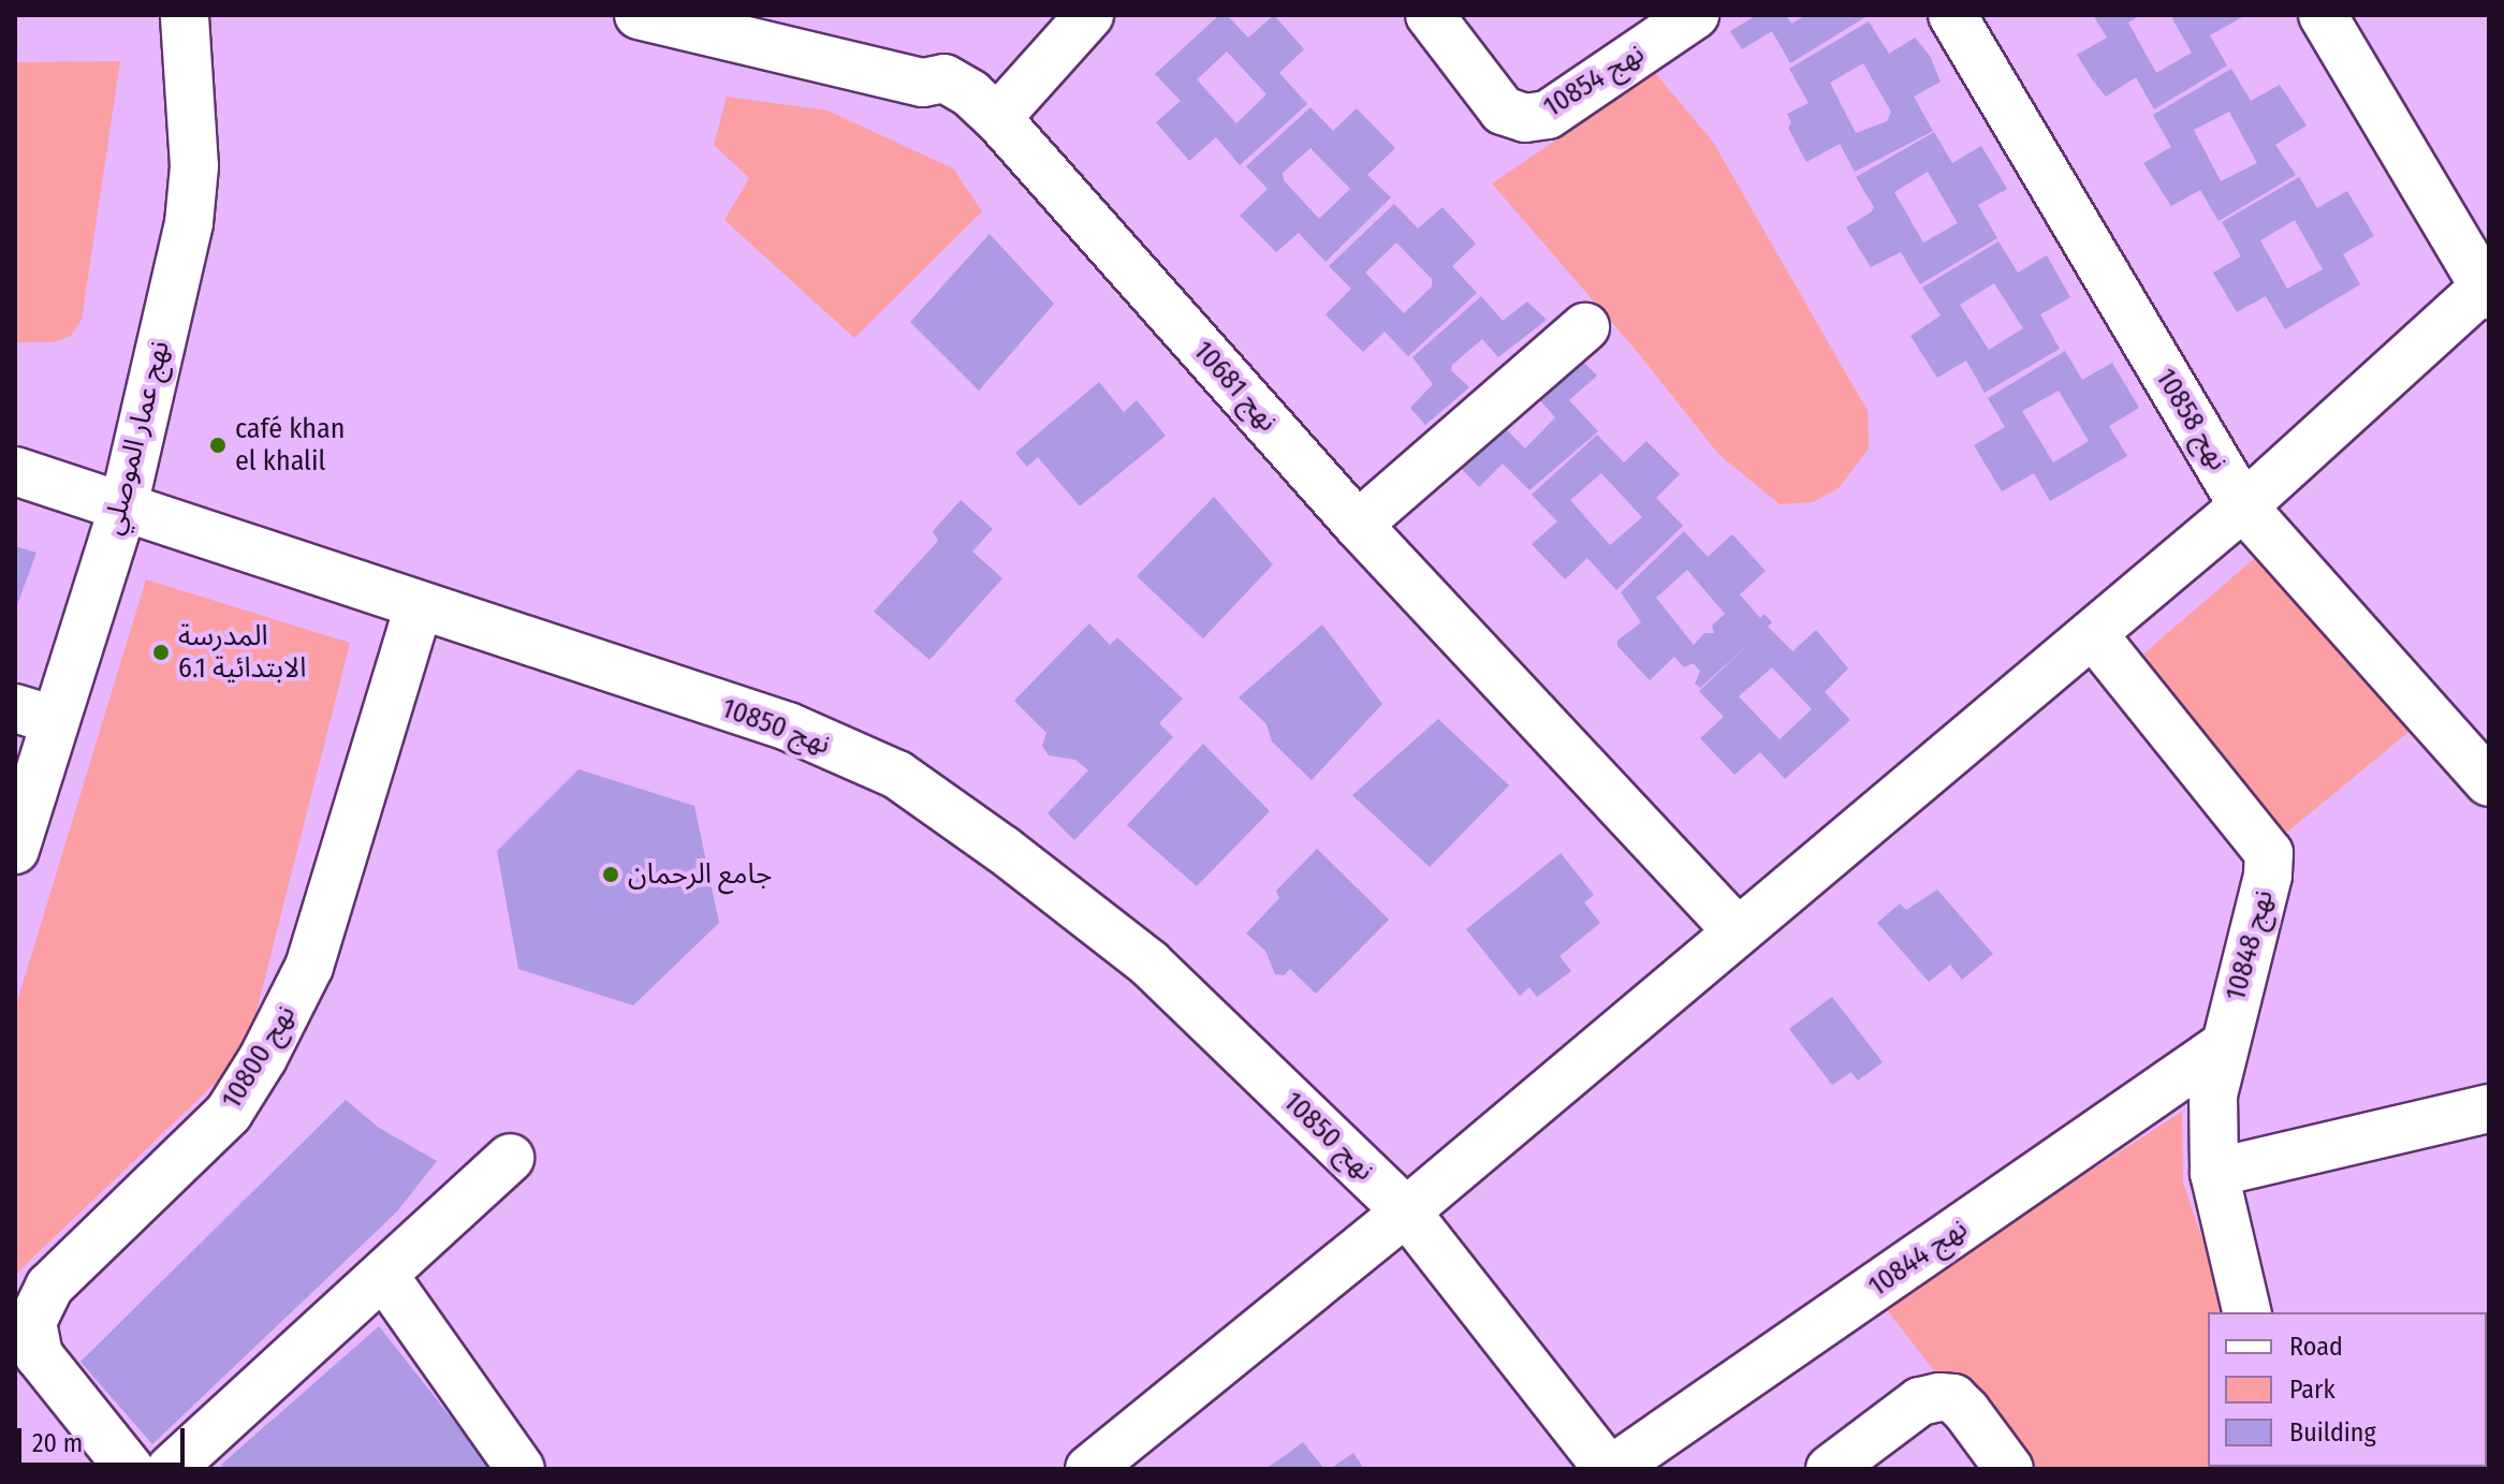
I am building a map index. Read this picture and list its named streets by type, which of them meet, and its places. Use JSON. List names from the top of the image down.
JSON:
{
  "streets": {
    "street": [
      "نهج 10854",
      "نهج 10681",
      "نهج 10858",
      "نهج عمار الموصلي",
      "نهج 10850",
      "نهج 10848",
      "نهج 10800",
      "نهج 10844"
    ]
  },
  "crossings": [
    ["نهج عمار الموصلي", "نهج 10850"],
    ["نهج 10850", "نهج 10800"],
    ["نهج 10850", "نهج 10844"],
    ["نهج 10848", "نهج 10844"]
  ],
  "places": ["café khan el khalil", "المدرسة الابتدائية 6.1", "جامع الرحمان"],
  "legend": ["Road", "Park", "Building"],
  "scale_bar": "20 m"
}
